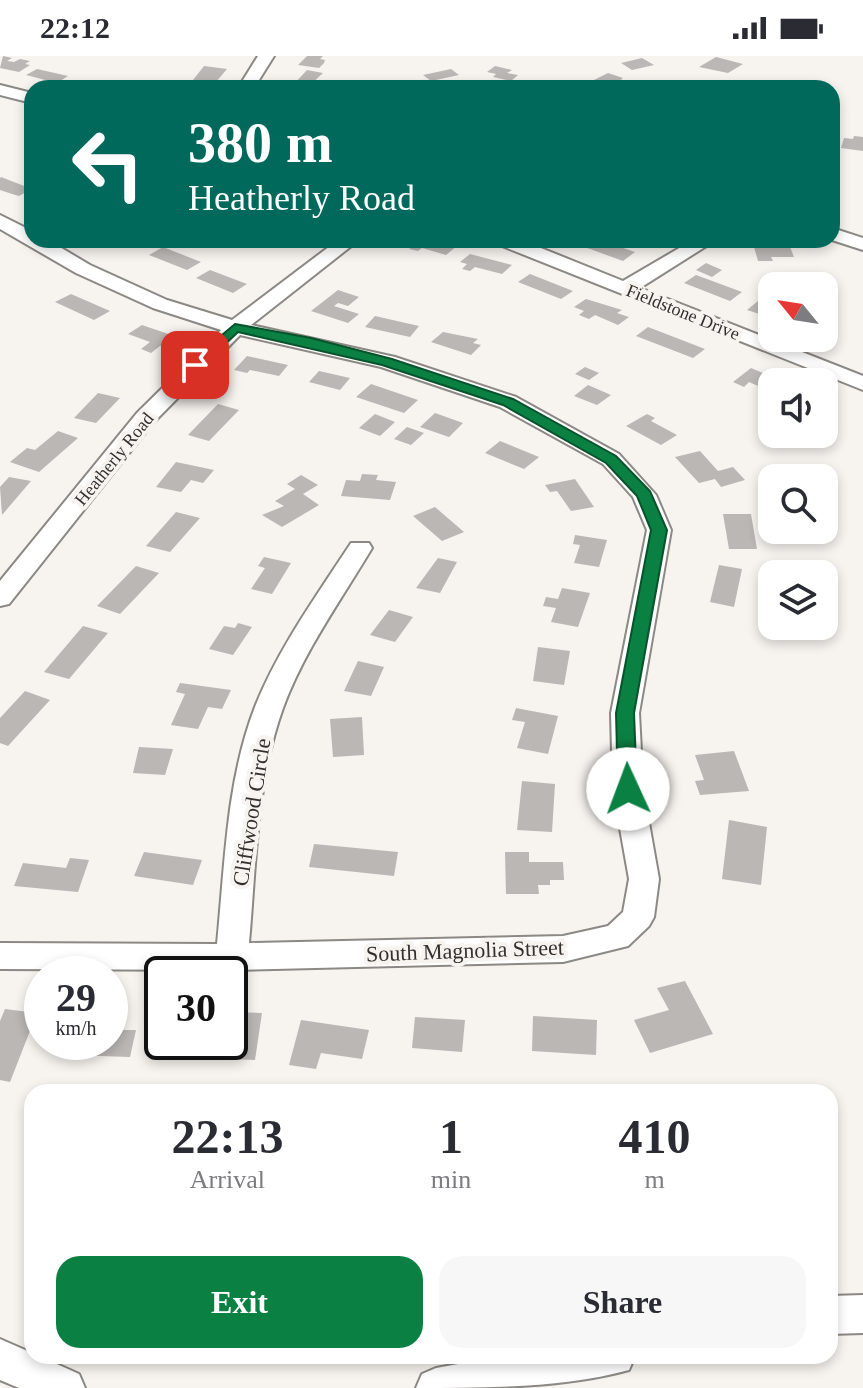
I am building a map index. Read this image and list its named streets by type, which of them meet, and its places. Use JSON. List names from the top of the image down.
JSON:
{
  "streets": {
    "street": [
      "Fieldstone Drive",
      "Heatherly Road",
      "Cliffwood Circle",
      "South Magnolia Street"
    ]
  },
  "crossings": [
    ["Heatherly Road", "South Magnolia Street"]
  ],
  "north": "top left",
  "page": {
    "status": "22:12",
    "turn": ["380 m", "Heatherly Road"],
    "speed": "29 km/h",
    "limit": "30",
    "eta": [
      "22:13",
      "Arrival",
      "1",
      "min",
      "410",
      "m"
    ],
    "buttons": ["Exit", "Share"]
  }
}
